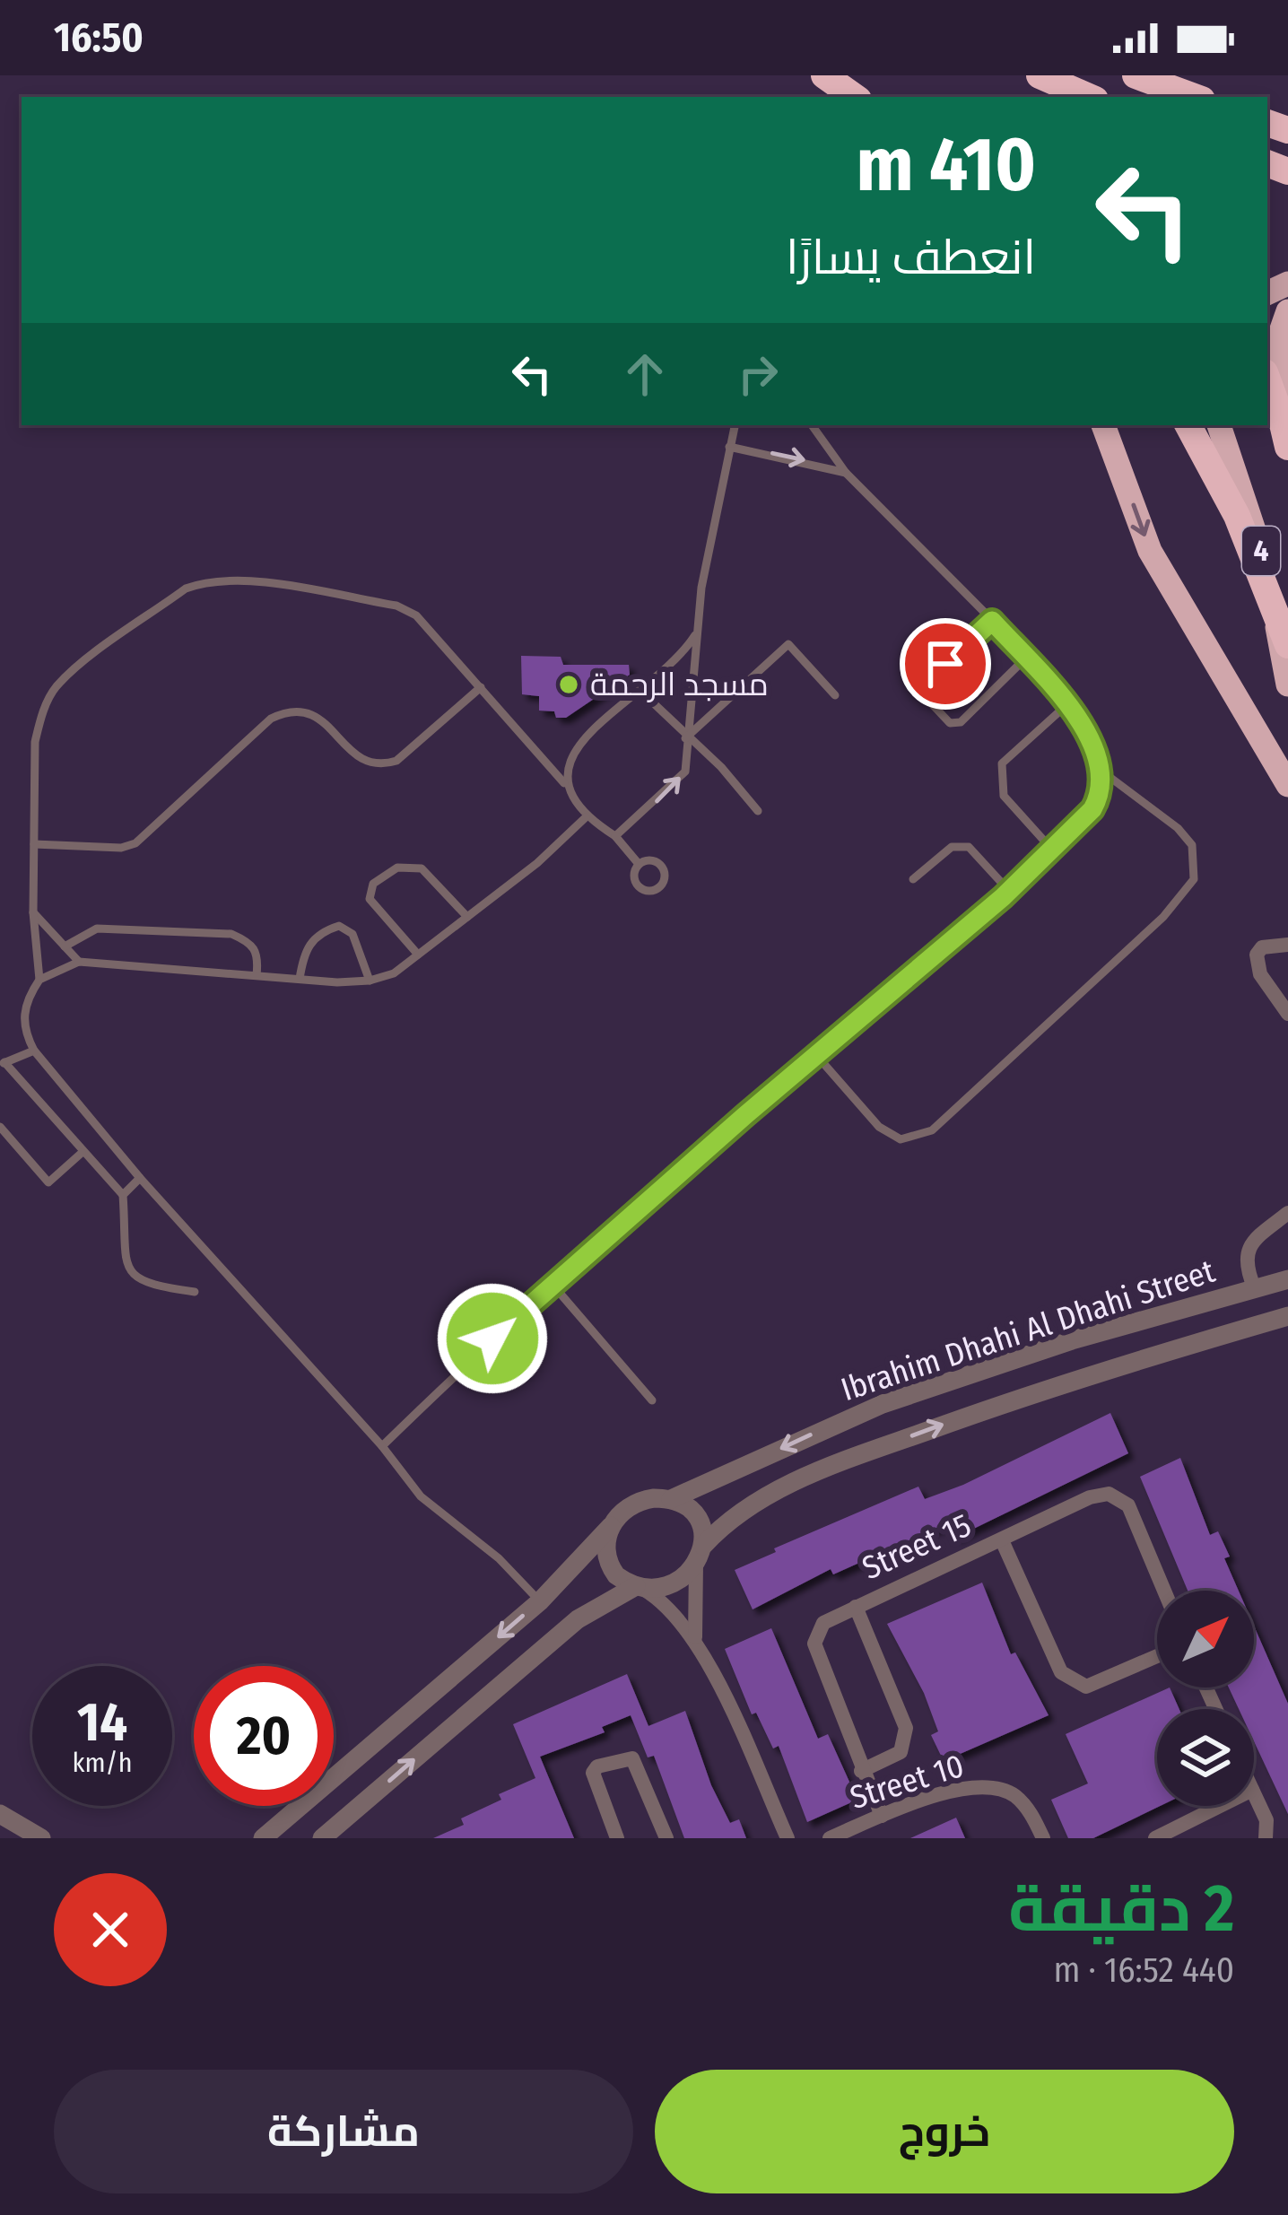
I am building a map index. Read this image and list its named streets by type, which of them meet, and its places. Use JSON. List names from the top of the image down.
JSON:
{
  "streets": {
    "highway": ["4"],
    "street": ["Ibrahim Dhahi Al Dhahi Street", "Street 15", "Street 10"]
  },
  "crossings": [
    ["Street 15", "Street 10"]
  ],
  "places": ["مسجد الرحمة"],
  "north": "top right",
  "page": {
    "status": "16:50",
    "turn": ["410 m", "انعطف يسارًا"],
    "speed": "14 km/h",
    "limit": "20",
    "heading": ["2 دقيقة", "440 m · 16:52"],
    "buttons": ["خروج", "مشاركة"]
  }
}
